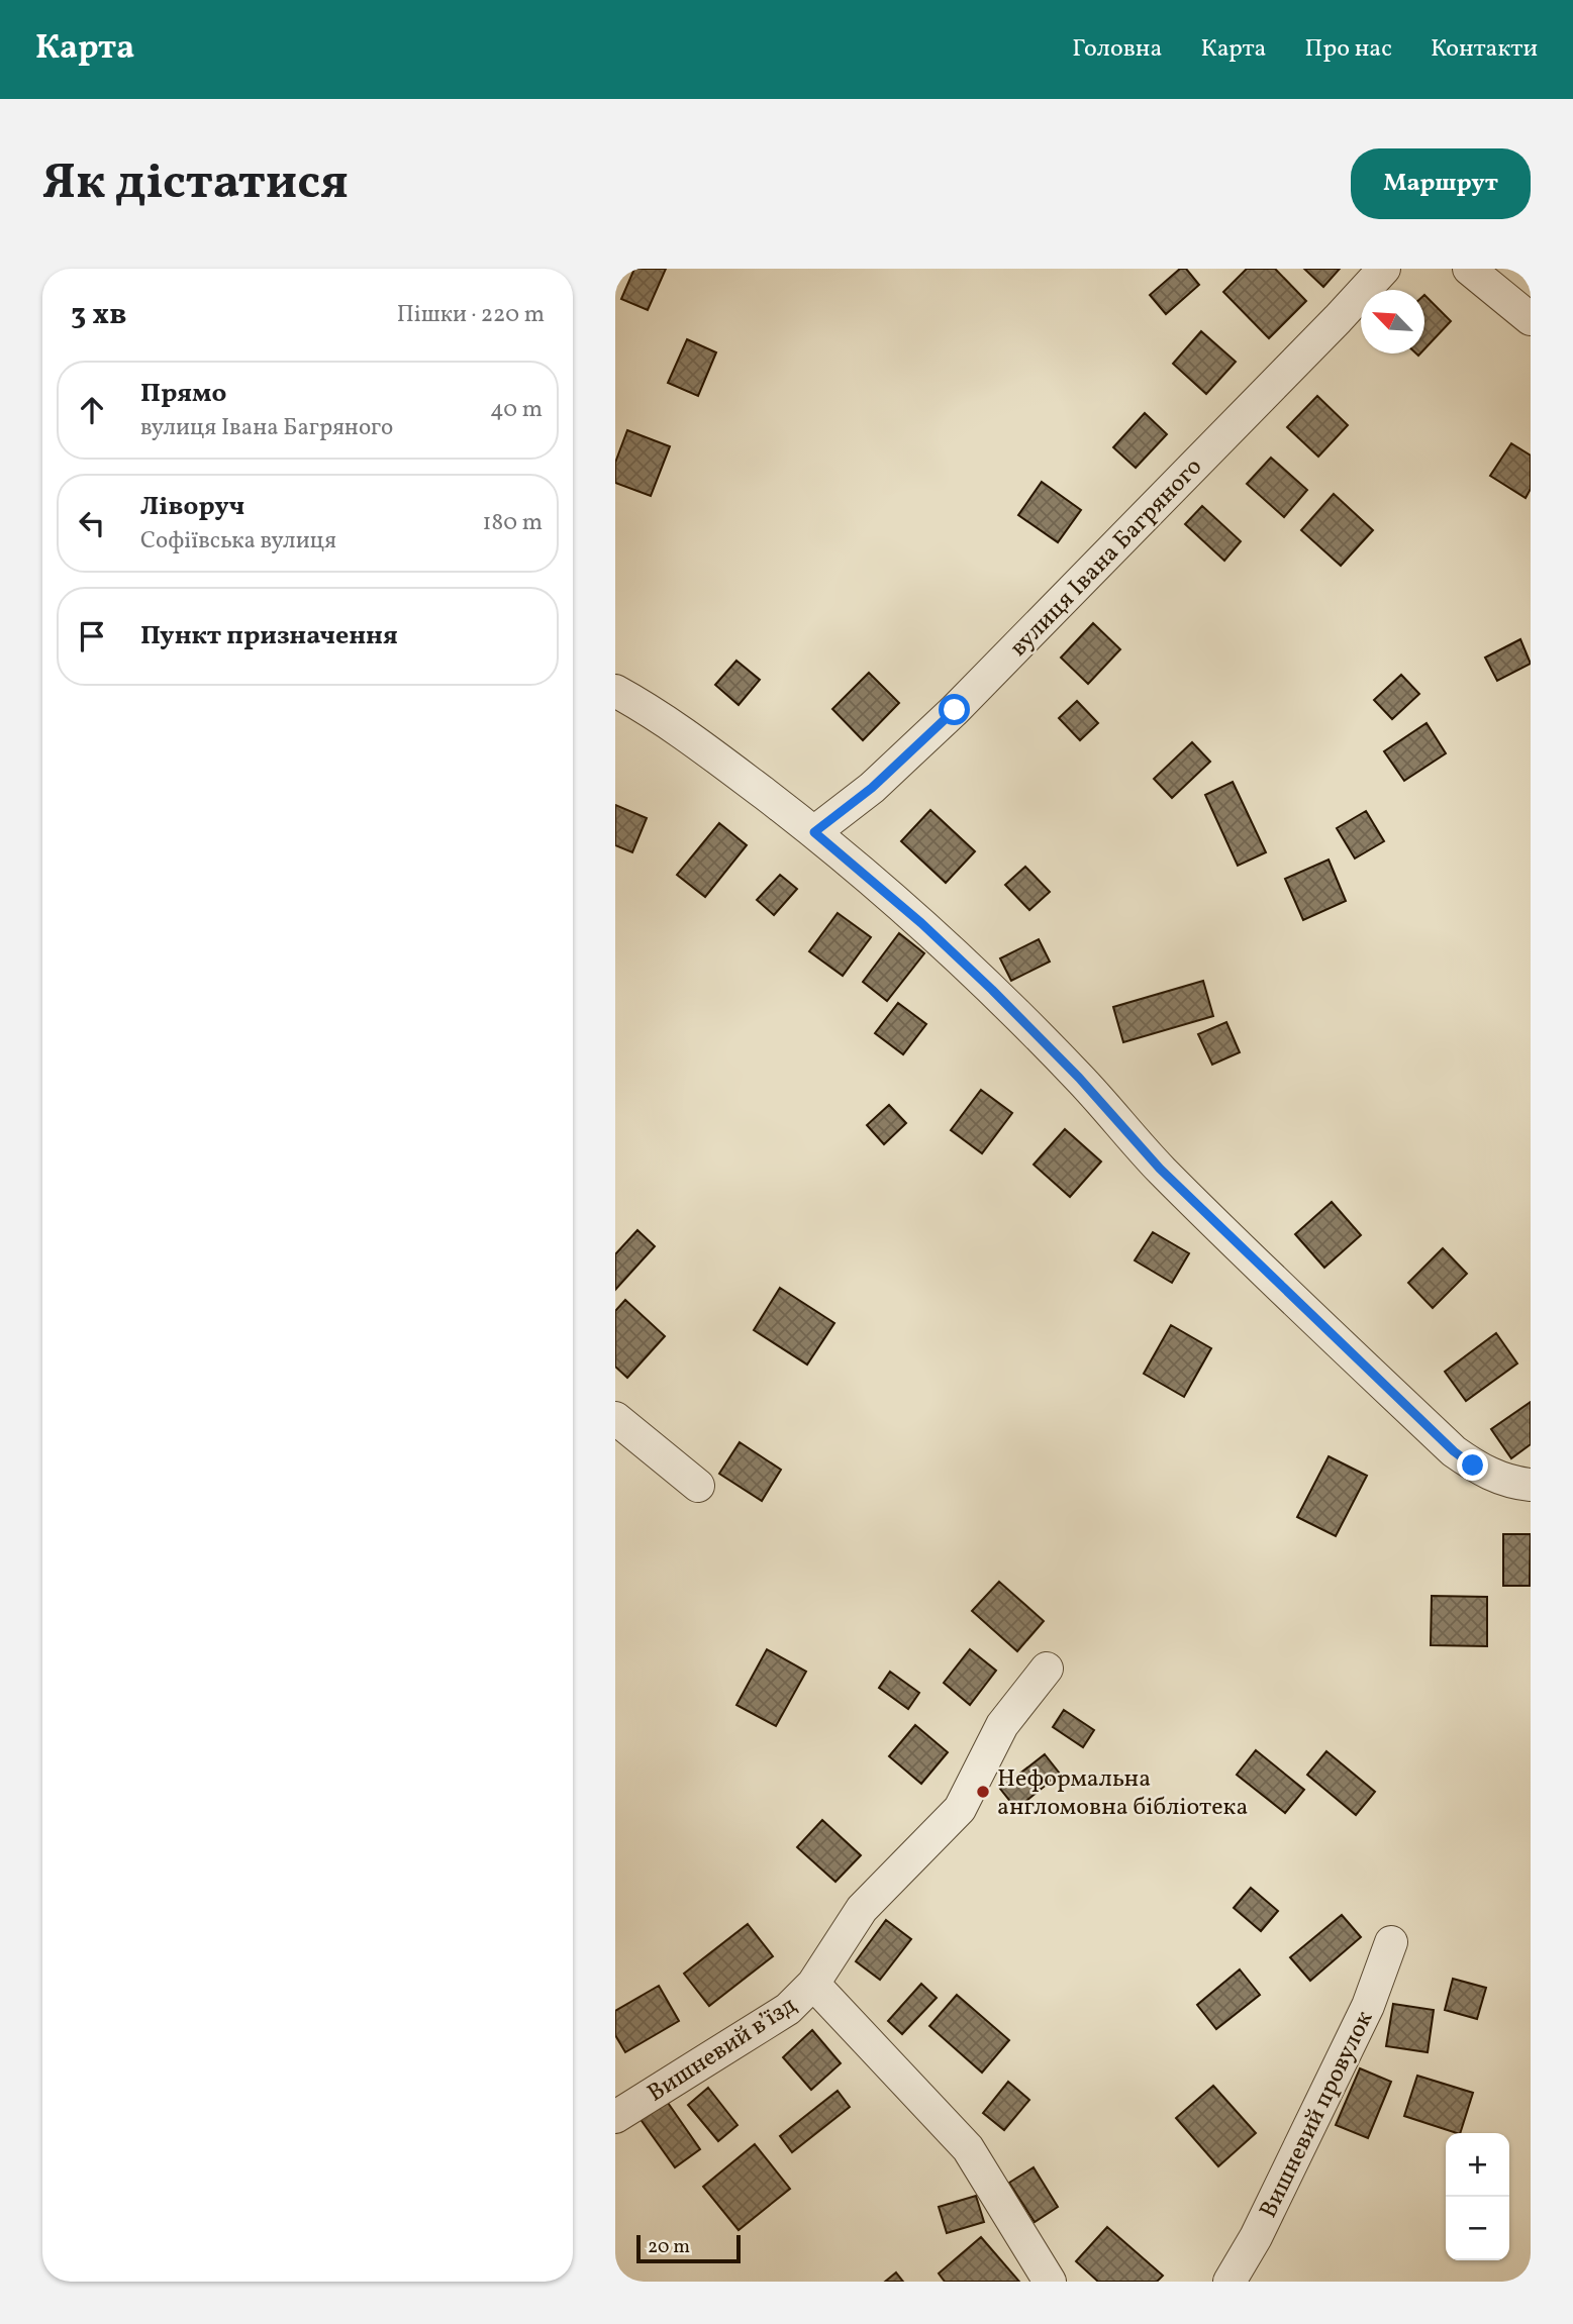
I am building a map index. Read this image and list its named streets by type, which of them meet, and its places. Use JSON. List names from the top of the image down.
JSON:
{
  "streets": {
    "street": ["вулиця Івана Багряного", "Вишневий в’їзд", "Вишневий провулок"]
  },
  "places": ["Неформальна англомовна бібліотека"],
  "scale_bar": "20 m",
  "north": "top left",
  "page": {
    "header": "Карта",
    "nav": [
      "Головна",
      "Карта",
      "Про нас",
      "Контакти"
    ],
    "buttons": "Маршрут",
    "title": "Як дістатися",
    "heading": ["3 хв", "Пішки · 220 m"],
    "list": [
      ["Прямо", "вулиця Івана Багряного", "40 m"],
      ["Ліворуч", "Софіївська вулиця", "180 m"],
      "Пункт призначення"
    ],
    "map_buttons": ["+", "−"],
    "scale": "20 m"
  }
}
